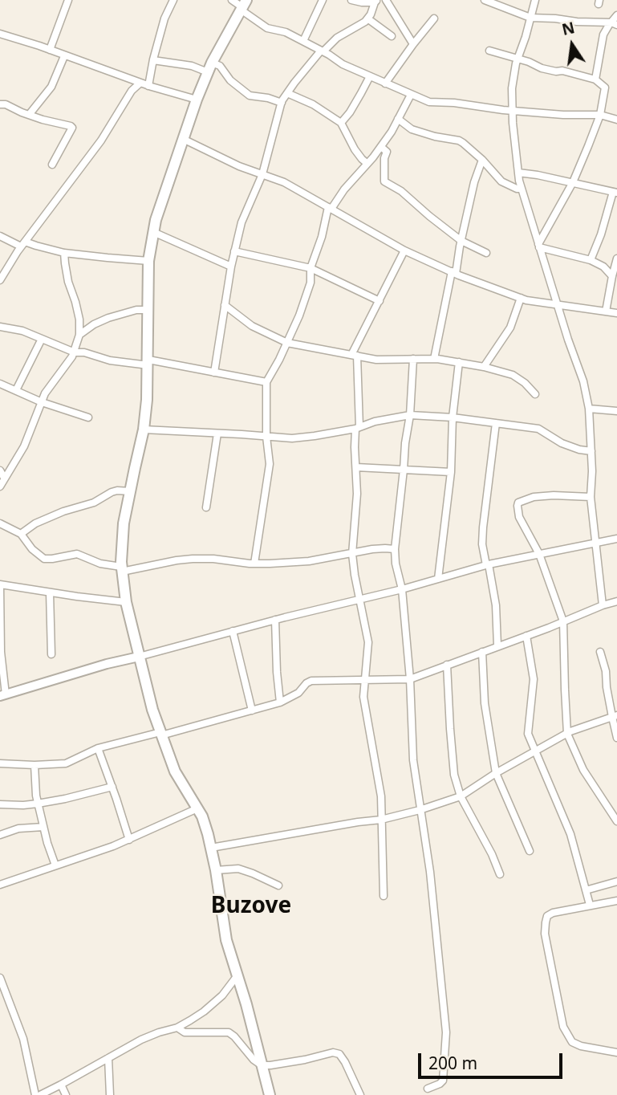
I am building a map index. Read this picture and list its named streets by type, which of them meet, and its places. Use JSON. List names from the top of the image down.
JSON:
{
  "districts": ["Buzove"],
  "scale_bar": "200 m",
  "north": "top"
}
